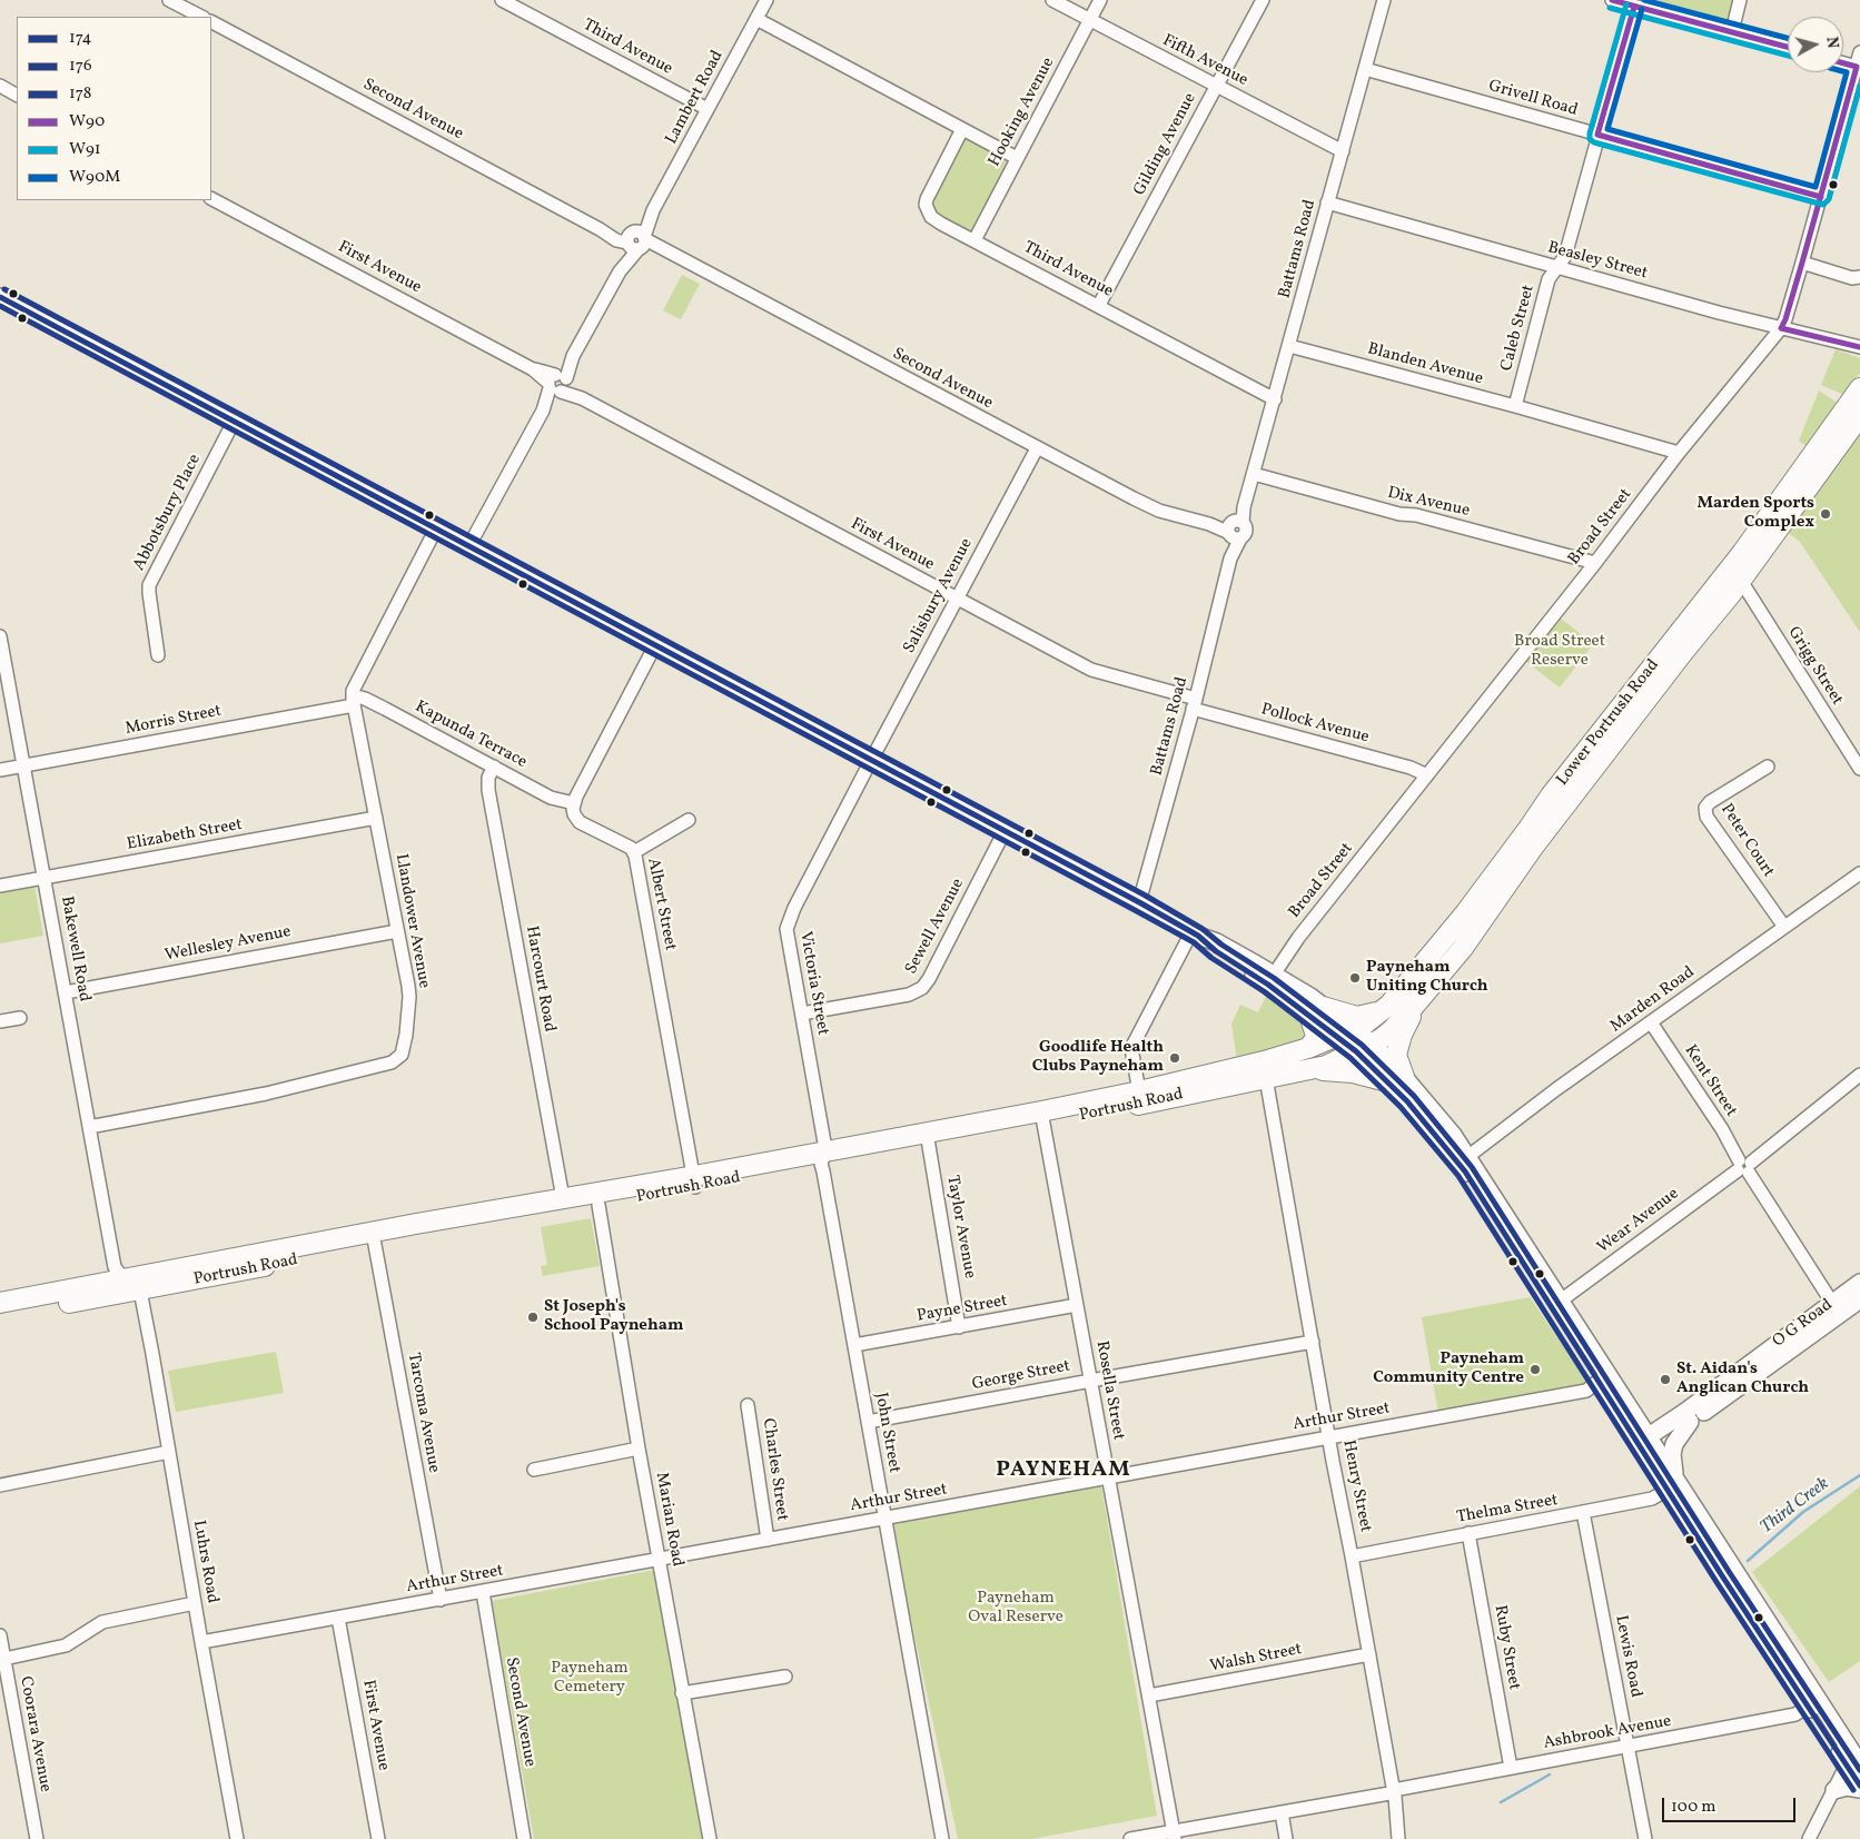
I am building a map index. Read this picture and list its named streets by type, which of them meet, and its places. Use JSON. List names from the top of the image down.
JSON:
{
  "streets": {
    "highway": ["Lower Portrush Road", "Portrush Road"],
    "main road": ["O G Road"],
    "street": [
      "Third Avenue",
      "Fifth Avenue",
      "Lambert Road",
      "Grivell Road",
      "Second Avenue",
      "Hooking Avenue",
      "Gilding Avenue",
      "Battams Road",
      "Beasley Street",
      "First Avenue",
      "Caleb Street",
      "Blanden Avenue",
      "Dix Avenue",
      "Abbotsbury Place",
      "Broad Street",
      "Salisbury Avenue",
      "Grigg Street",
      "Morris Street",
      "Pollock Avenue",
      "Kapunda Terrace",
      "Elizabeth Street",
      "Peter Court",
      "Albert Street",
      "Llandower Avenue",
      "Sewell Avenue",
      "Wellesley Avenue",
      "Bakewell Road",
      "Harcourt Road",
      "Victoria Street",
      "Marden Road",
      "Kent Street",
      "Wear Avenue",
      "Taylor Avenue",
      "Payne Street",
      "George Street",
      "Rosella Street",
      "Tarcoma Avenue",
      "Arthur Street",
      "John Street",
      "Charles Street",
      "Henry Street",
      "Thelma Street",
      "Marian Road",
      "Luhrs Road",
      "Ruby Street",
      "Lewis Road",
      "Walsh Street",
      "Ashbrook Avenue",
      "Coorara Avenue"
    ]
  },
  "crossings": [
    ["Third Avenue", "Lambert Road"],
    ["Third Avenue", "Hooking Avenue"],
    ["Third Avenue", "Gilding Avenue"],
    ["Third Avenue", "Battams Road"],
    ["Fifth Avenue", "Hooking Avenue"],
    ["Fifth Avenue", "Gilding Avenue"],
    ["Fifth Avenue", "Battams Road"],
    ["Lambert Road", "Second Avenue"],
    ["Lambert Road", "First Avenue"],
    ["Grivell Road", "Battams Road"],
    ["Grivell Road", "Caleb Street"],
    ["Grivell Road", "Broad Street"],
    ["Second Avenue", "Battams Road"],
    ["Second Avenue", "Salisbury Avenue"],
    ["Second Avenue", "Arthur Street"],
    ["Battams Road", "Beasley Street"],
    ["Battams Road", "First Avenue"],
    ["Battams Road", "Blanden Avenue"],
    ["Battams Road", "Dix Avenue"],
    ["Battams Road", "Pollock Avenue"],
    ["Beasley Street", "Caleb Street"],
    ["Beasley Street", "Broad Street"],
    ["First Avenue", "Salisbury Avenue"],
    ["First Avenue", "Pollock Avenue"],
    ["First Avenue", "Arthur Street"],
    ["Caleb Street", "Blanden Avenue"],
    ["Blanden Avenue", "Broad Street"],
    ["Dix Avenue", "Broad Street"],
    ["Broad Street", "Pollock Avenue"],
    ["Salisbury Avenue", "Victoria Street"],
    ["Grigg Street", "Lower Portrush Road"],
    ["Morris Street", "Kapunda Terrace"],
    ["Morris Street", "Llandower Avenue"],
    ["Morris Street", "Bakewell Road"],
    ["Lower Portrush Road", "Portrush Road"],
    ["Kapunda Terrace", "Albert Street"],
    ["Kapunda Terrace", "Llandower Avenue"],
    ["Kapunda Terrace", "Harcourt Road"],
    ["Elizabeth Street", "Llandower Avenue"],
    ["Elizabeth Street", "Bakewell Road"],
    ["Peter Court", "Marden Road"],
    ["Albert Street", "Portrush Road"],
    ["Llandower Avenue", "Wellesley Avenue"],
    ["Llandower Avenue", "Bakewell Road"],
    ["Sewell Avenue", "Victoria Street"],
    ["Wellesley Avenue", "Bakewell Road"],
    ["Bakewell Road", "Portrush Road"],
    ["Harcourt Road", "Portrush Road"],
    ["Victoria Street", "Portrush Road"],
    ["Victoria Street", "John Street"],
    ["Marden Road", "Kent Street"],
    ["Kent Street", "Wear Avenue"],
    ["Kent Street", "O G Road"],
    ["Portrush Road", "Taylor Avenue"],
    ["Portrush Road", "Rosella Street"],
    ["Portrush Road", "Tarcoma Avenue"],
    ["Portrush Road", "John Street"],
    ["Portrush Road", "Henry Street"],
    ["Portrush Road", "Marian Road"],
    ["Portrush Road", "Luhrs Road"],
    ["Taylor Avenue", "Payne Street"],
    ["Payne Street", "Rosella Street"],
    ["Payne Street", "John Street"],
    ["George Street", "Rosella Street"],
    ["George Street", "John Street"],
    ["George Street", "Henry Street"],
    ["Rosella Street", "Arthur Street"],
    ["Rosella Street", "Walsh Street"],
    ["Rosella Street", "Ashbrook Avenue"],
    ["Tarcoma Avenue", "Arthur Street"],
    ["Arthur Street", "John Street"],
    ["Arthur Street", "Charles Street"],
    ["Arthur Street", "Henry Street"],
    ["Arthur Street", "Marian Road"],
    ["Arthur Street", "Luhrs Road"],
    ["Henry Street", "Thelma Street"],
    ["Henry Street", "Walsh Street"],
    ["Henry Street", "Ashbrook Avenue"],
    ["Thelma Street", "Ruby Street"],
    ["Thelma Street", "Lewis Road"],
    ["Ruby Street", "Ashbrook Avenue"],
    ["Lewis Road", "Ashbrook Avenue"]
  ],
  "districts": ["PAYNEHAM"],
  "water": ["Third Creek"],
  "parks": ["Broad Street Reserve", "Payneham Oval Reserve", "Payneham Cemetery"],
  "places": [
    "Marden Sports Complex",
    "Payneham Uniting Church",
    "Goodlife Health Clubs Payneham",
    "St Joseph's School Payneham",
    "Payneham Community Centre",
    "St. Aidan's Anglican Church"
  ],
  "lines": [
    "transit line W90",
    "transit line W90M",
    "transit line W91",
    "transit line 178",
    "transit line 174",
    "transit line 176"
  ],
  "legend": [
    "174",
    "176",
    "178",
    "W90",
    "W91",
    "W90M"
  ],
  "scale_bar": "100 m",
  "north": "right"
}
